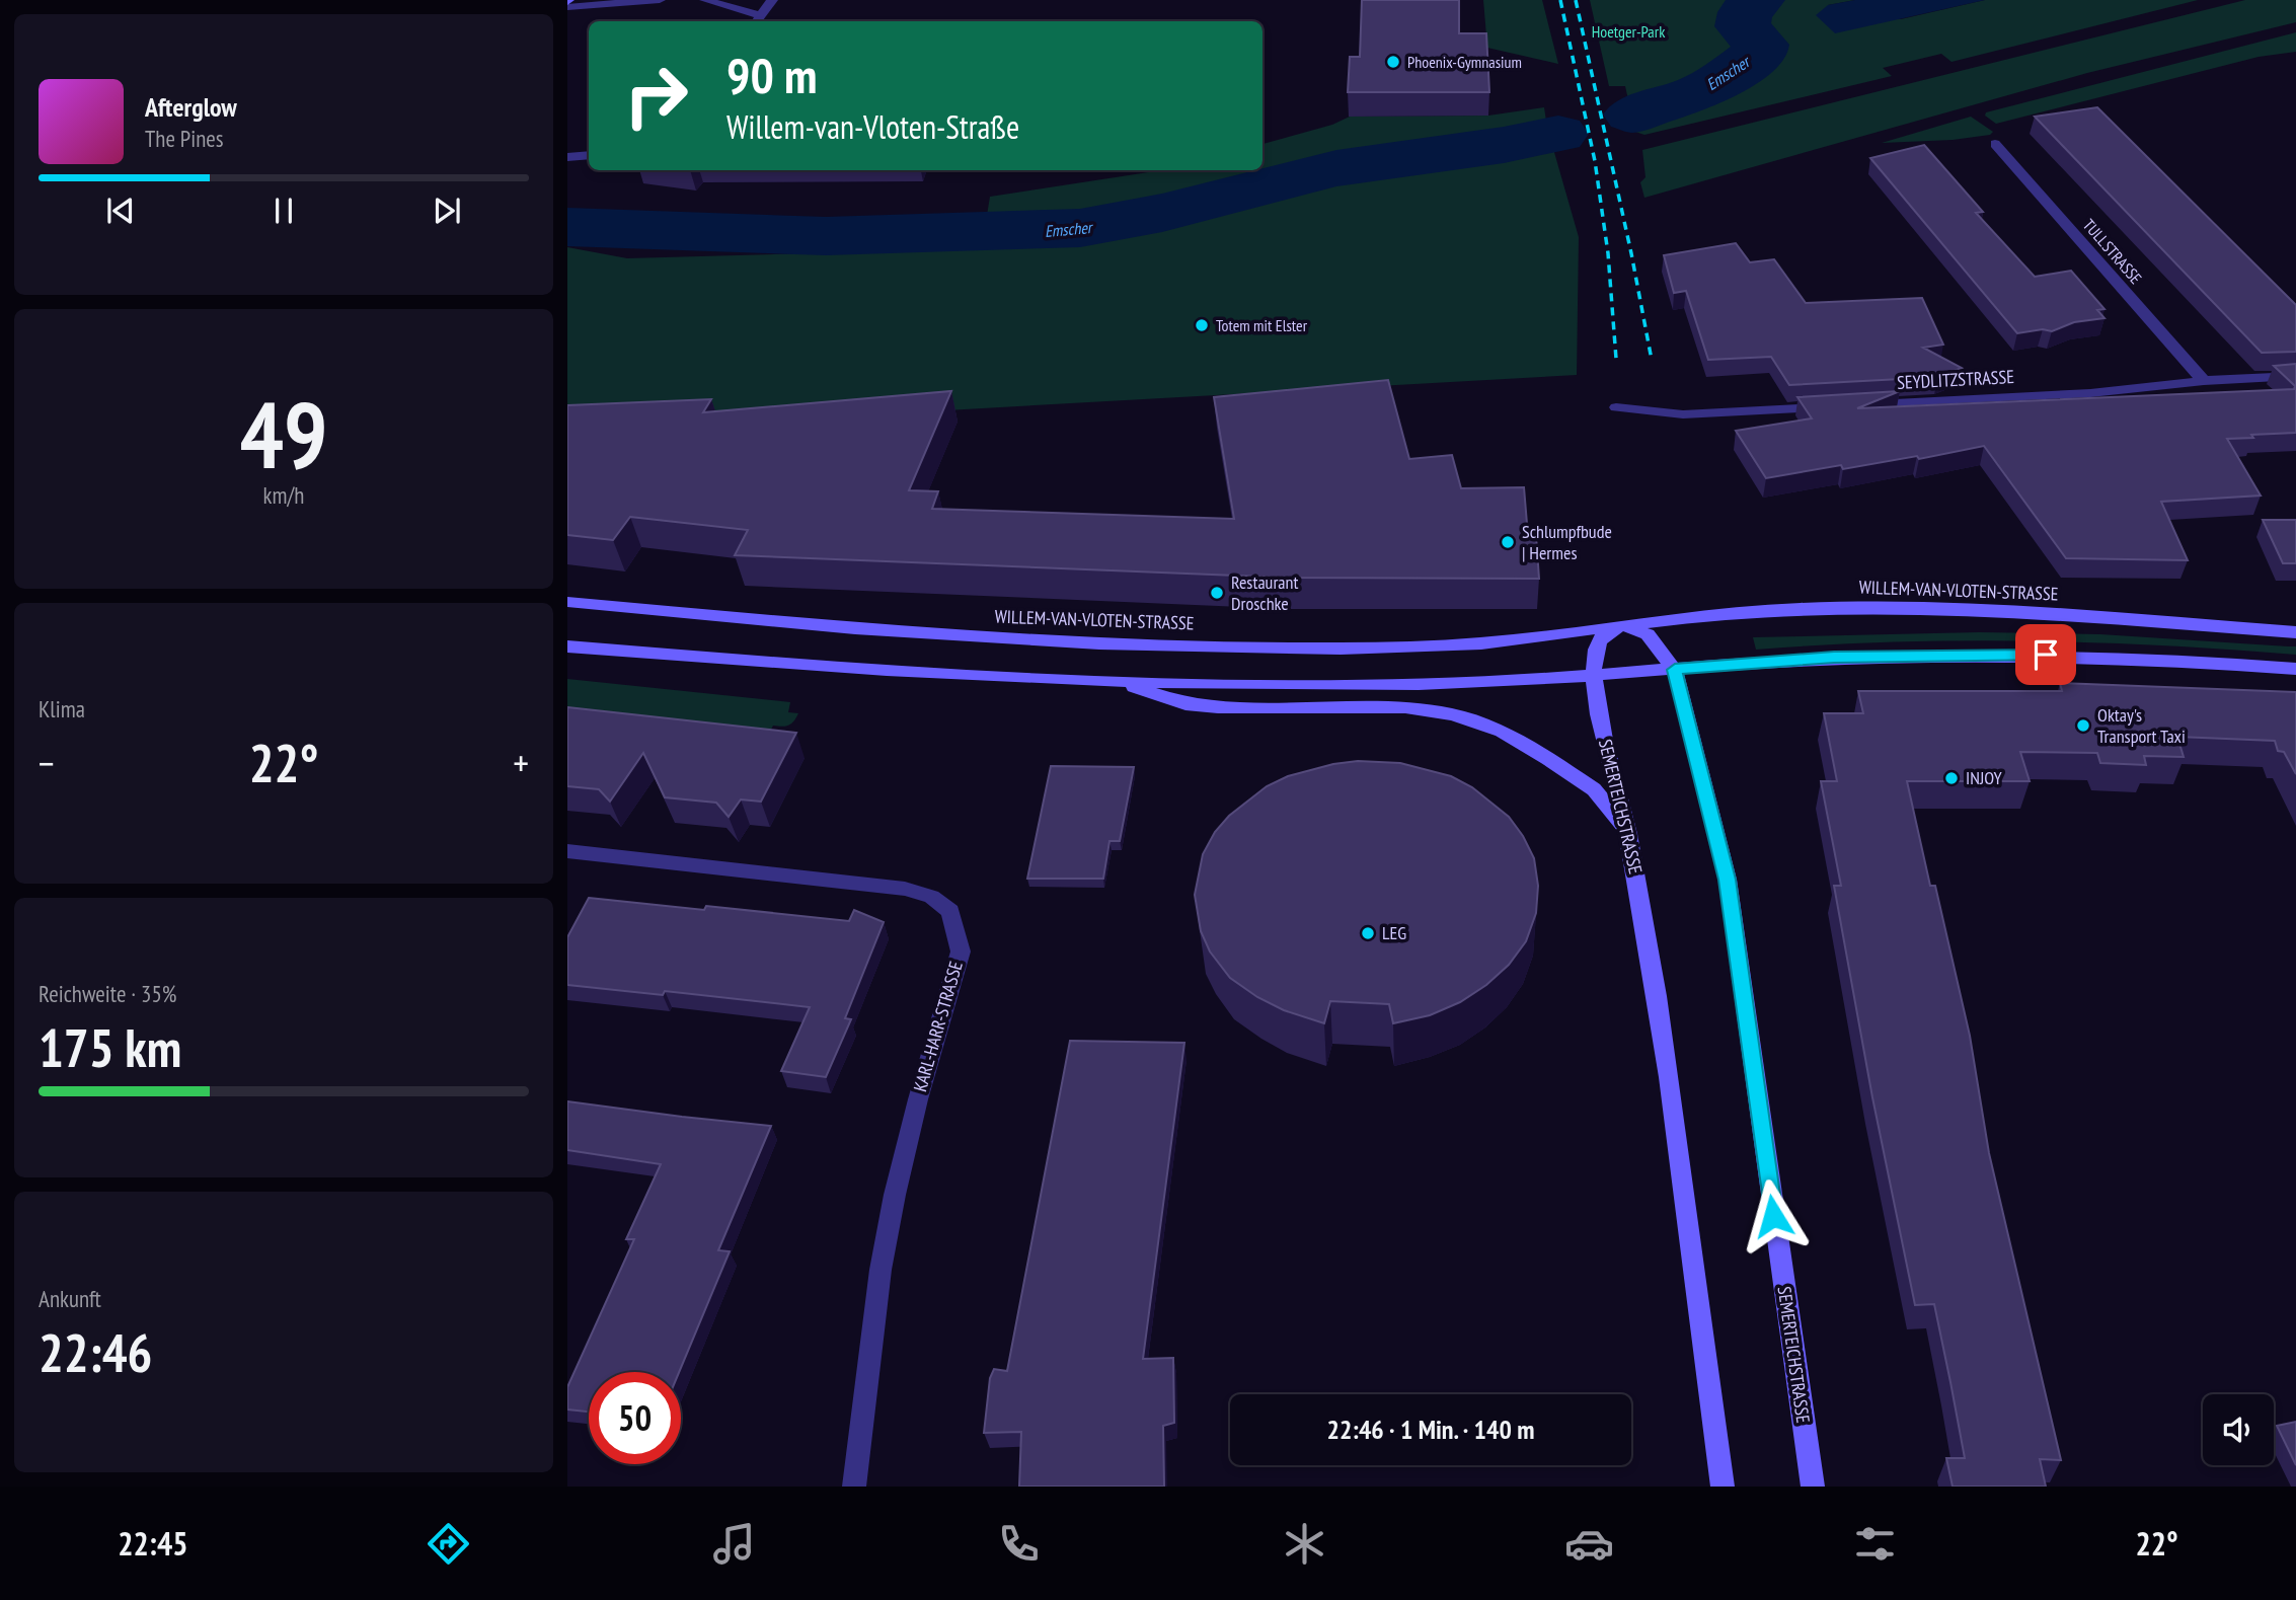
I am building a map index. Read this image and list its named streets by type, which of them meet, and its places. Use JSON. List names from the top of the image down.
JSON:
{
  "streets": {
    "main road": ["WILLEM-VAN-VLOTEN-STRASSE", "SEMERTEICHSTRASSE"],
    "street": ["TULLSTRASSE", "SEYDLITZSTRASSE", "KARL-HARR-STRASSE"]
  },
  "crossings": [
    ["TULLSTRASSE", "SEYDLITZSTRASSE"],
    ["WILLEM-VAN-VLOTEN-STRASSE", "SEMERTEICHSTRASSE"]
  ],
  "water": ["Emscher"],
  "parks": ["Hoetger-Park"],
  "places": [
    "Phoenix-Gymnasium",
    "Totem mit Elster",
    "Schlumpfbude | Hermes",
    "Restaurant Droschke",
    "Oktay's Transport Taxi",
    "INJOY",
    "LEG"
  ],
  "page": {
    "turn": ["90 m", "Willem-van-Vloten-Straße"],
    "song": ["Afterglow", "The Pines"],
    "tile": [
      ["49", "km/h"],
      "Klima",
      ["Reichweite · 35%", "175 km"],
      ["Ankunft", "22:46"]
    ],
    "heat": ["−", "22°", "+"],
    "limit": "50",
    "trip": "22:46 · 1 Min. · 140 m",
    "tabs": ["22:45", "22°"]
  }
}
